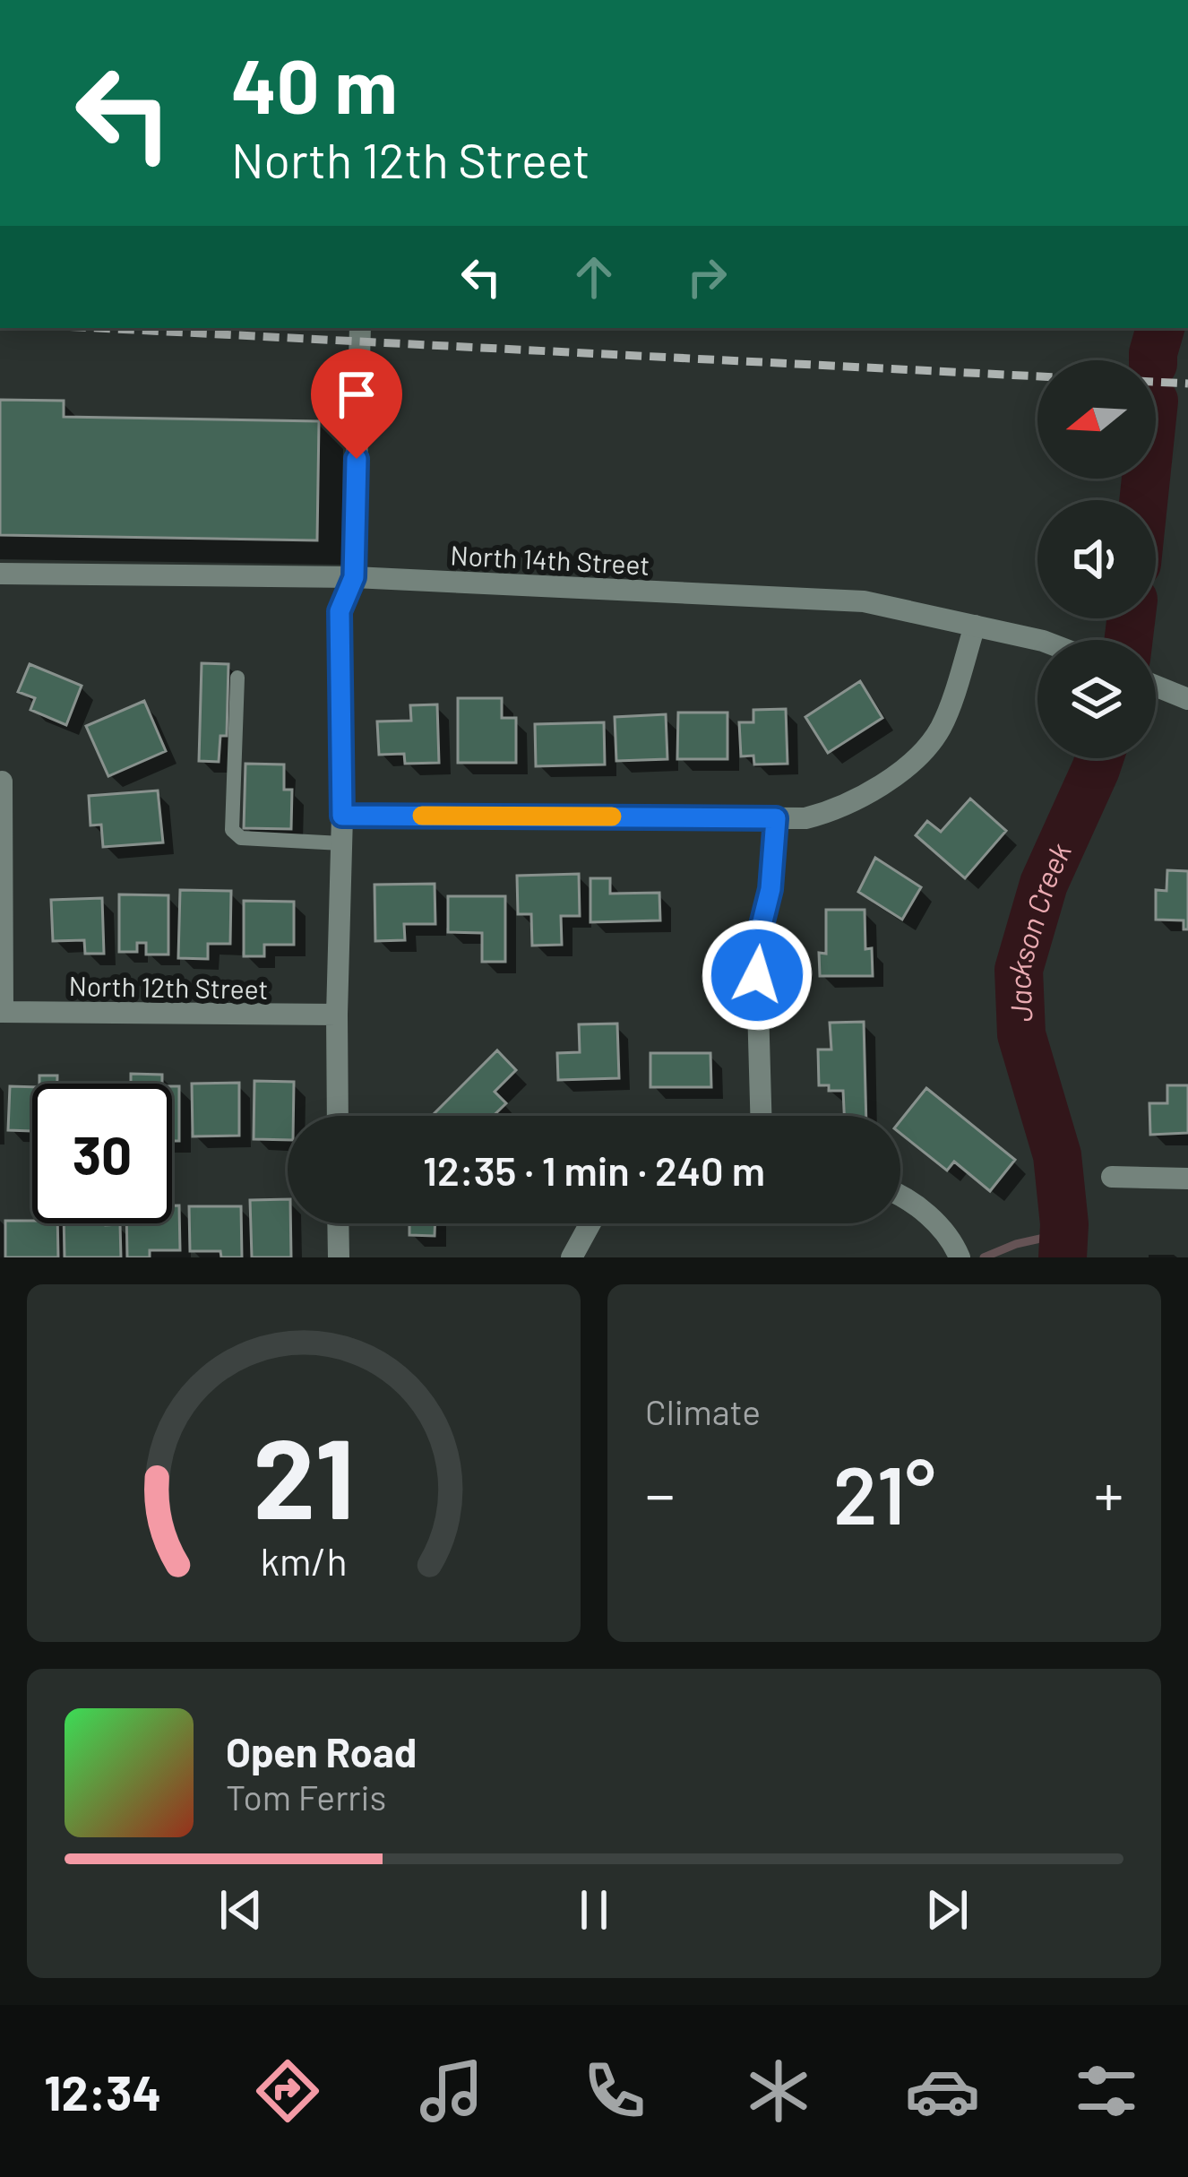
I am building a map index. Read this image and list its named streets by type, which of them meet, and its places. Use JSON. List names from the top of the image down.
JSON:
{
  "streets": {
    "street": ["North 14th Street", "North 12th Street"]
  },
  "water": ["Jackson Creek"],
  "north": "left",
  "page": {
    "turn": ["40 m", "North 12th Street"],
    "limit": "30",
    "trip": "12:35 · 1 min · 240 m",
    "tile": "Climate",
    "heat": ["−", "21°", "+"],
    "song": ["Open Road", "Tom Ferris"],
    "tabs": "12:34",
    "gauge": ["21", "km/h"]
  }
}
